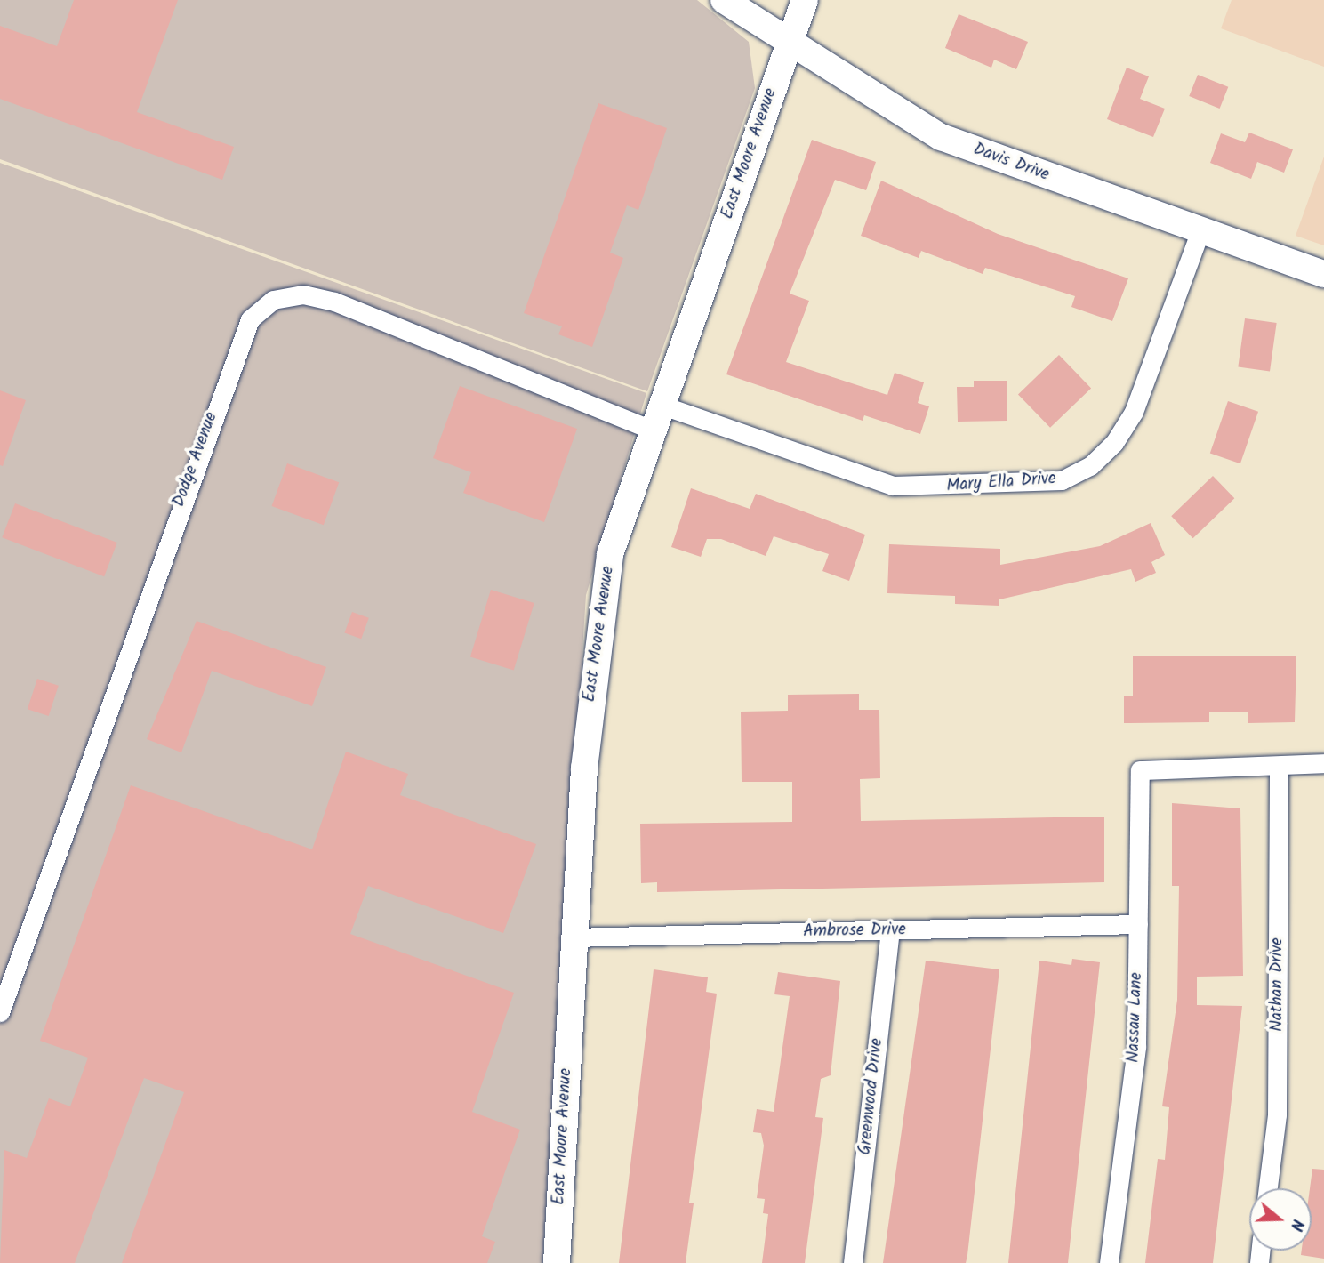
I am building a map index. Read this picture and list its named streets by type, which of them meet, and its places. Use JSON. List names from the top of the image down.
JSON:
{
  "streets": {
    "street": [
      "East Moore Avenue",
      "Davis Drive",
      "Dodge Avenue",
      "Mary Ella Drive",
      "Ambrose Drive",
      "Nathan Drive",
      "Nassau Lane",
      "Greenwood Drive"
    ]
  },
  "crossings": [
    ["East Moore Avenue", "Davis Drive"],
    ["East Moore Avenue", "Dodge Avenue"],
    ["East Moore Avenue", "Mary Ella Drive"],
    ["East Moore Avenue", "Ambrose Drive"],
    ["Davis Drive", "Mary Ella Drive"],
    ["Ambrose Drive", "Nassau Lane"],
    ["Ambrose Drive", "Greenwood Drive"],
    ["Nathan Drive", "Nassau Lane"]
  ],
  "north": "right"
}
